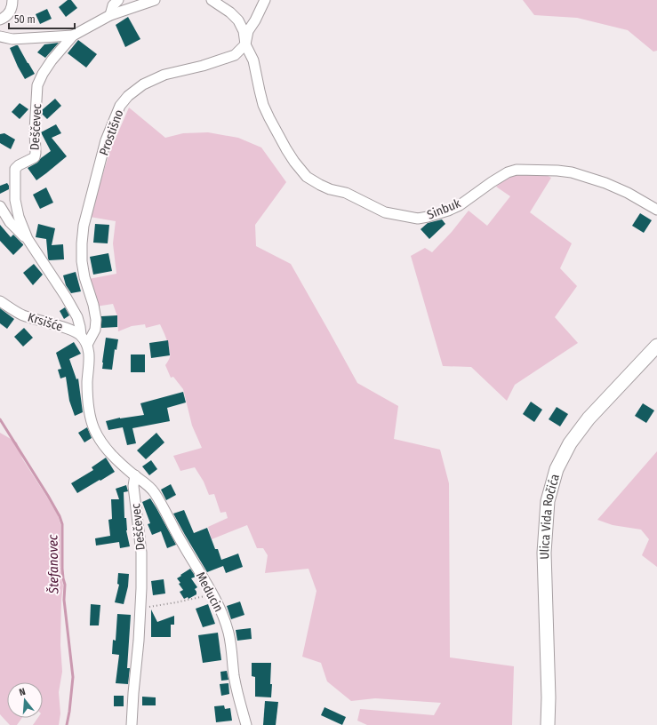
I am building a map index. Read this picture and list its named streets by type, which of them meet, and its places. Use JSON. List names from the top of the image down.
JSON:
{
  "streets": {
    "main road": ["Ulica Vida Ročića"],
    "street": [
      "Deščevec",
      "Prostišno",
      "Sinbuk",
      "Krsišće",
      "Meducin"
    ]
  },
  "crossings": [
    ["Deščevec", "Krsišće"],
    ["Deščevec", "Meducin"],
    ["Prostišno", "Sinbuk"]
  ],
  "water": ["Štefanovec"],
  "scale_bar": "50 m",
  "north": "top"
}
